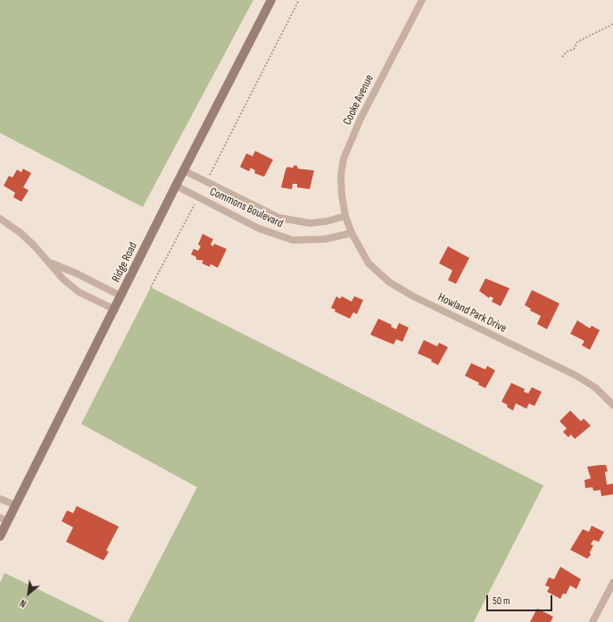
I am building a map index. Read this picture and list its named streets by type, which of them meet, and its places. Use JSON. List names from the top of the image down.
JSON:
{
  "streets": {
    "street": [
      "Cooke Avenue",
      "Commons Boulevard",
      "Ridge Road",
      "Howland Park Drive"
    ]
  },
  "crossings": [
    ["Cooke Avenue", "Commons Boulevard"],
    ["Cooke Avenue", "Howland Park Drive"],
    ["Commons Boulevard", "Ridge Road"],
    ["Commons Boulevard", "Howland Park Drive"]
  ],
  "scale_bar": "50 m",
  "north": "bottom left"
}
